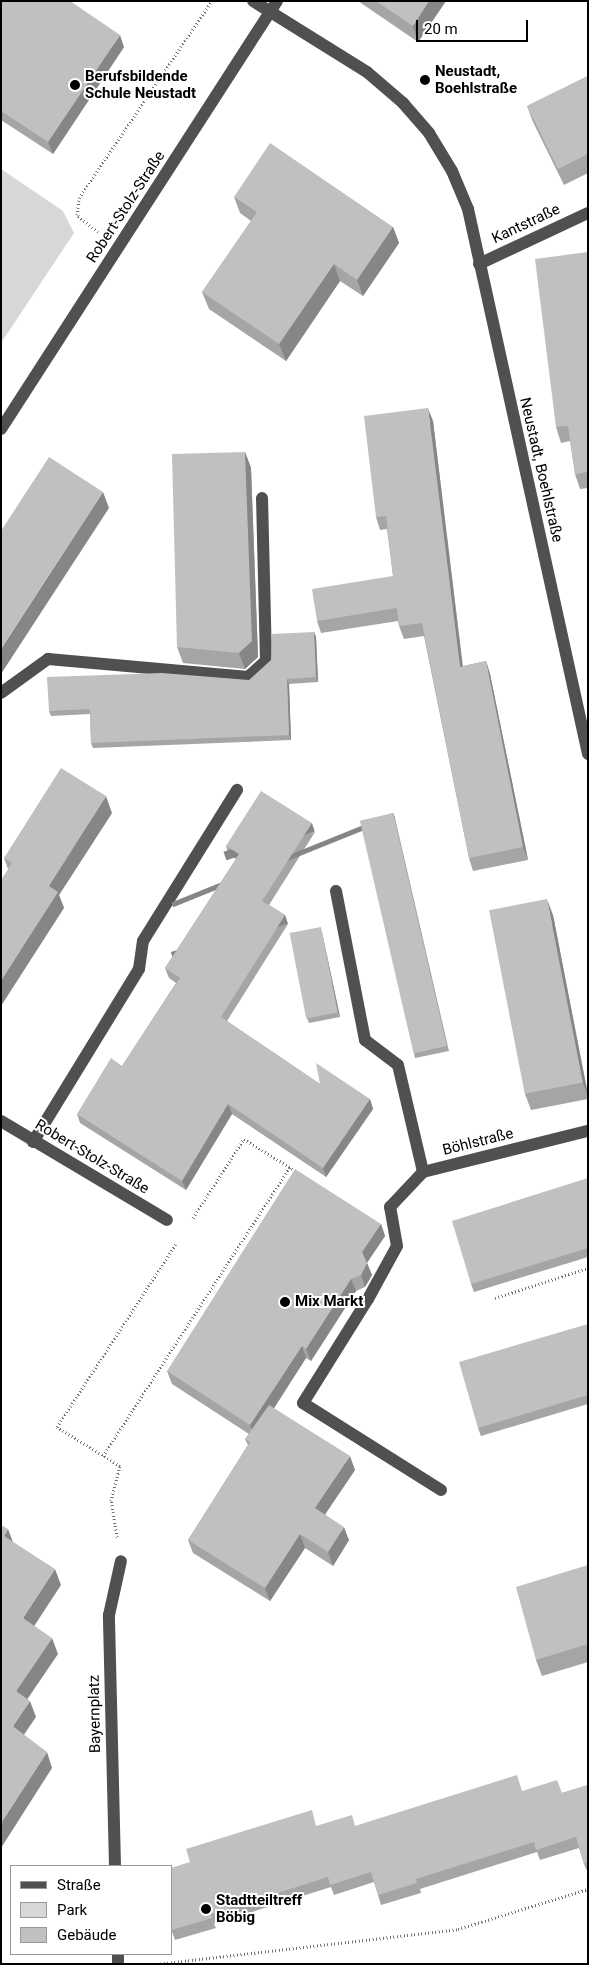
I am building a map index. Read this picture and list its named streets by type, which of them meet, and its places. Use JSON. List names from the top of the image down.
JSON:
{
  "streets": {
    "street": [
      "Robert-Stolz-Straße",
      "Kantstraße",
      "Neustadt, Boehlstraße",
      "Böhlstraße",
      "Bayernplatz"
    ]
  },
  "crossings": [
    ["Robert-Stolz-Straße", "Neustadt, Boehlstraße"],
    ["Kantstraße", "Neustadt, Boehlstraße"]
  ],
  "places": [
    "Neustadt, Boehlstraße",
    "Berufsbildende Schule Neustadt",
    "Mix Markt",
    "Stadtteiltreff Böbig"
  ],
  "legend": ["Straße", "Park", "Gebäude"],
  "scale_bar": "20 m"
}
